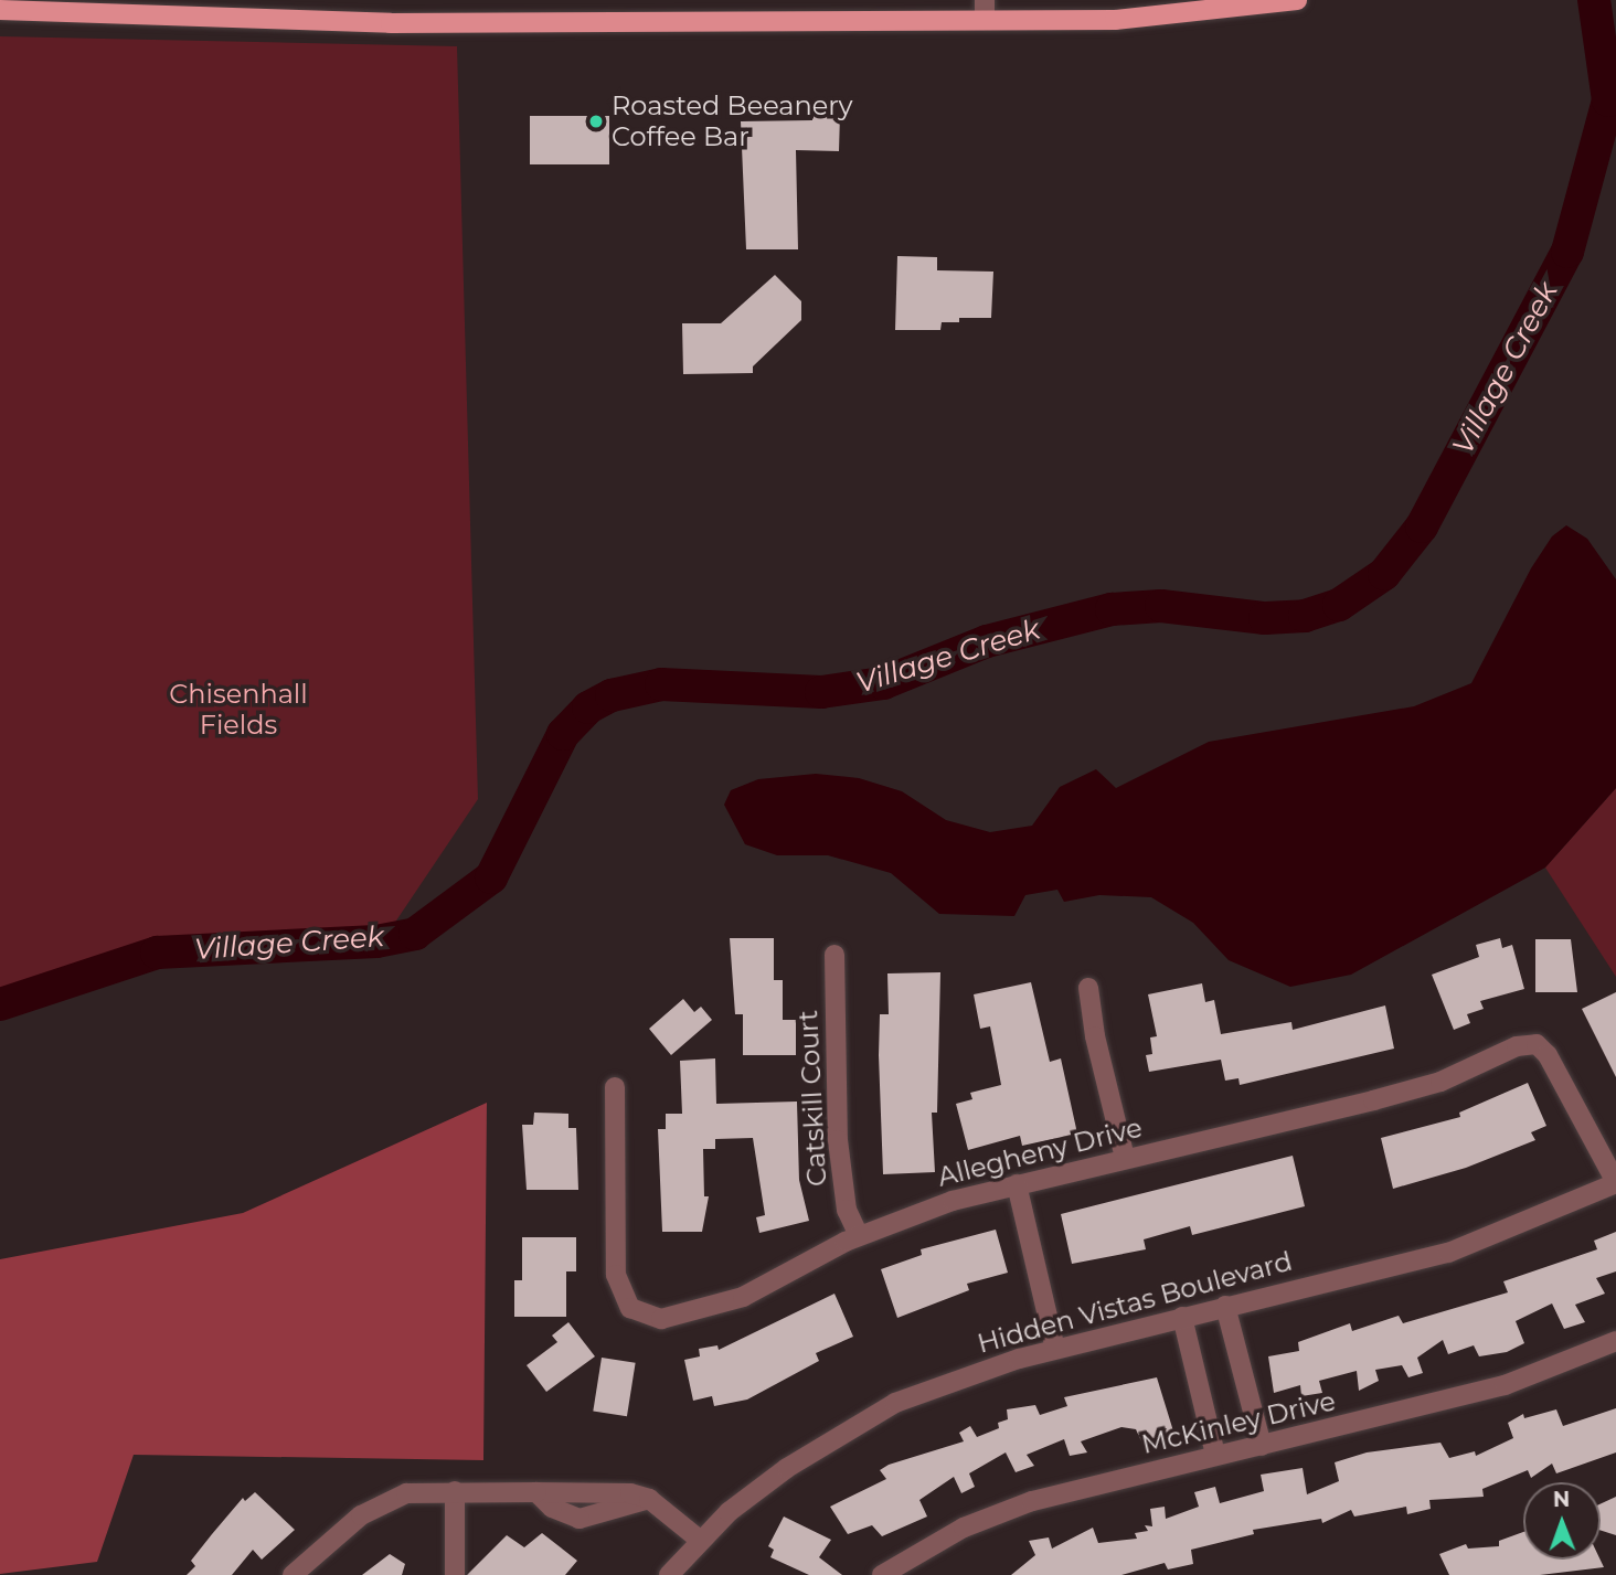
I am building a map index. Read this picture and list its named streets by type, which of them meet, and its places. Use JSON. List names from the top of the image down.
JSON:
{
  "streets": {
    "street": [
      "Catskill Court",
      "Allegheny Drive",
      "Hidden Vistas Boulevard",
      "McKinley Drive"
    ]
  },
  "crossings": [
    ["Catskill Court", "Allegheny Drive"],
    ["Allegheny Drive", "Hidden Vistas Boulevard"]
  ],
  "water": ["Village Creek"],
  "parks": ["Chisenhall Fields"],
  "places": ["Roasted Beeanery Coffee Bar"],
  "north": "top"
}
